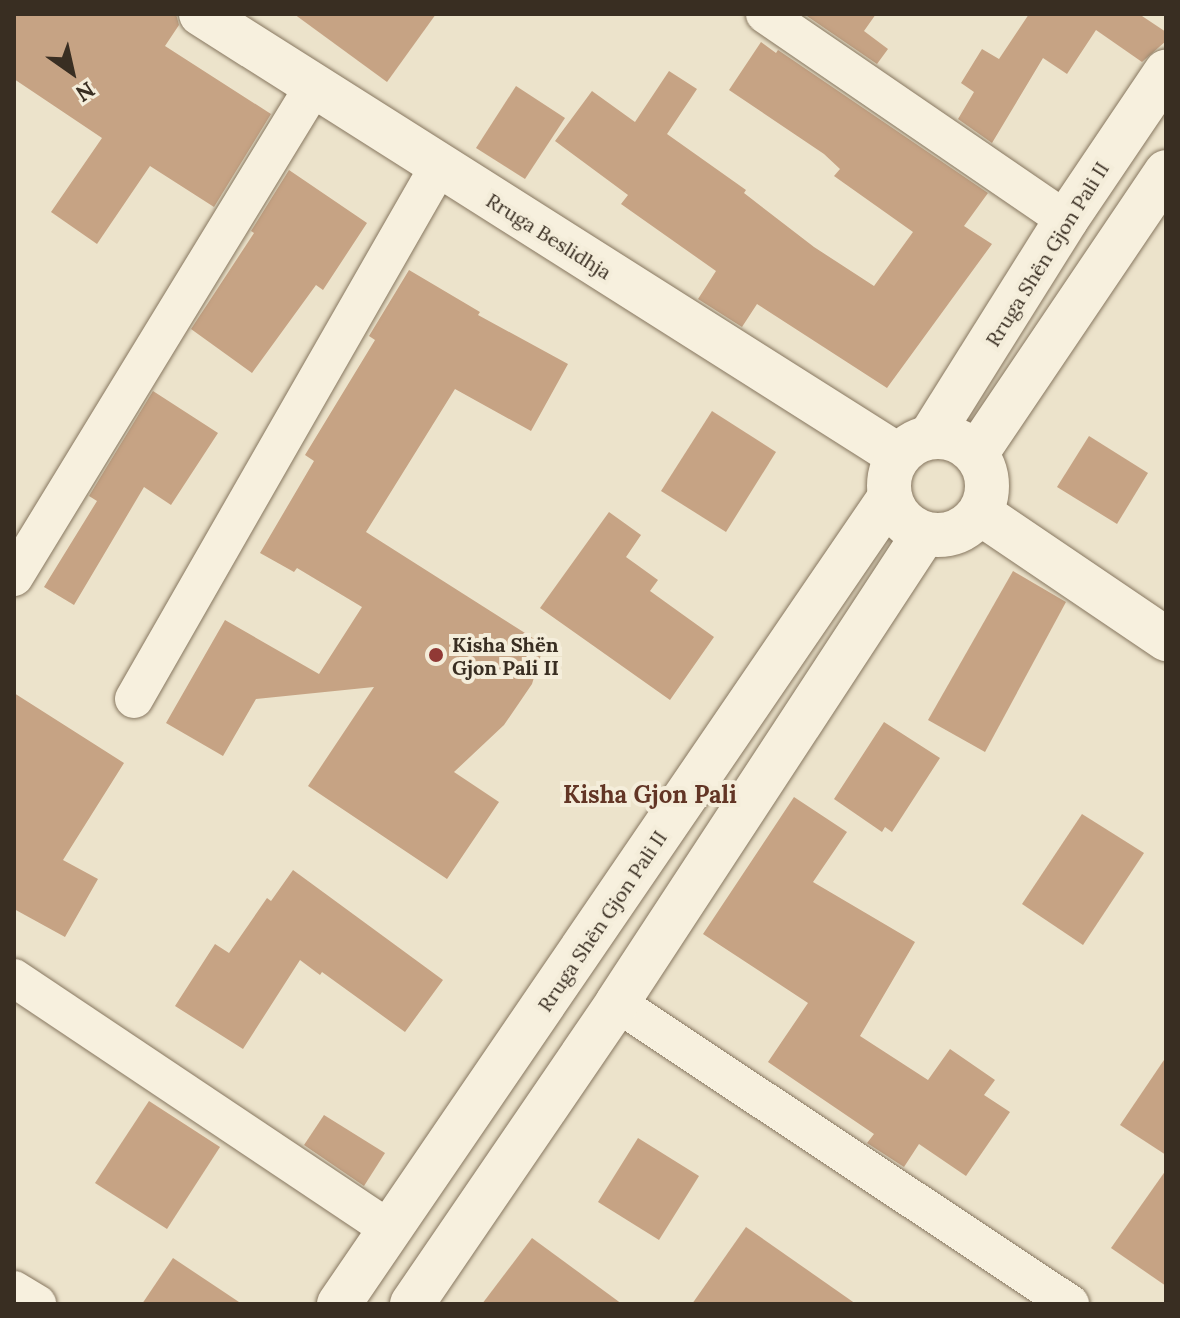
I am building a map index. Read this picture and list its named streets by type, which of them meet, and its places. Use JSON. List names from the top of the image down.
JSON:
{
  "streets": {
    "street": ["Rruga Beslidhja", "Rruga Shën Gjon Pali II"]
  },
  "crossings": [
    ["Rruga Beslidhja", "Rruga Shën Gjon Pali II"]
  ],
  "districts": ["Kisha Gjon Pali"],
  "places": ["Kisha Shën Gjon Pali II"],
  "north": "bottom right"
}
